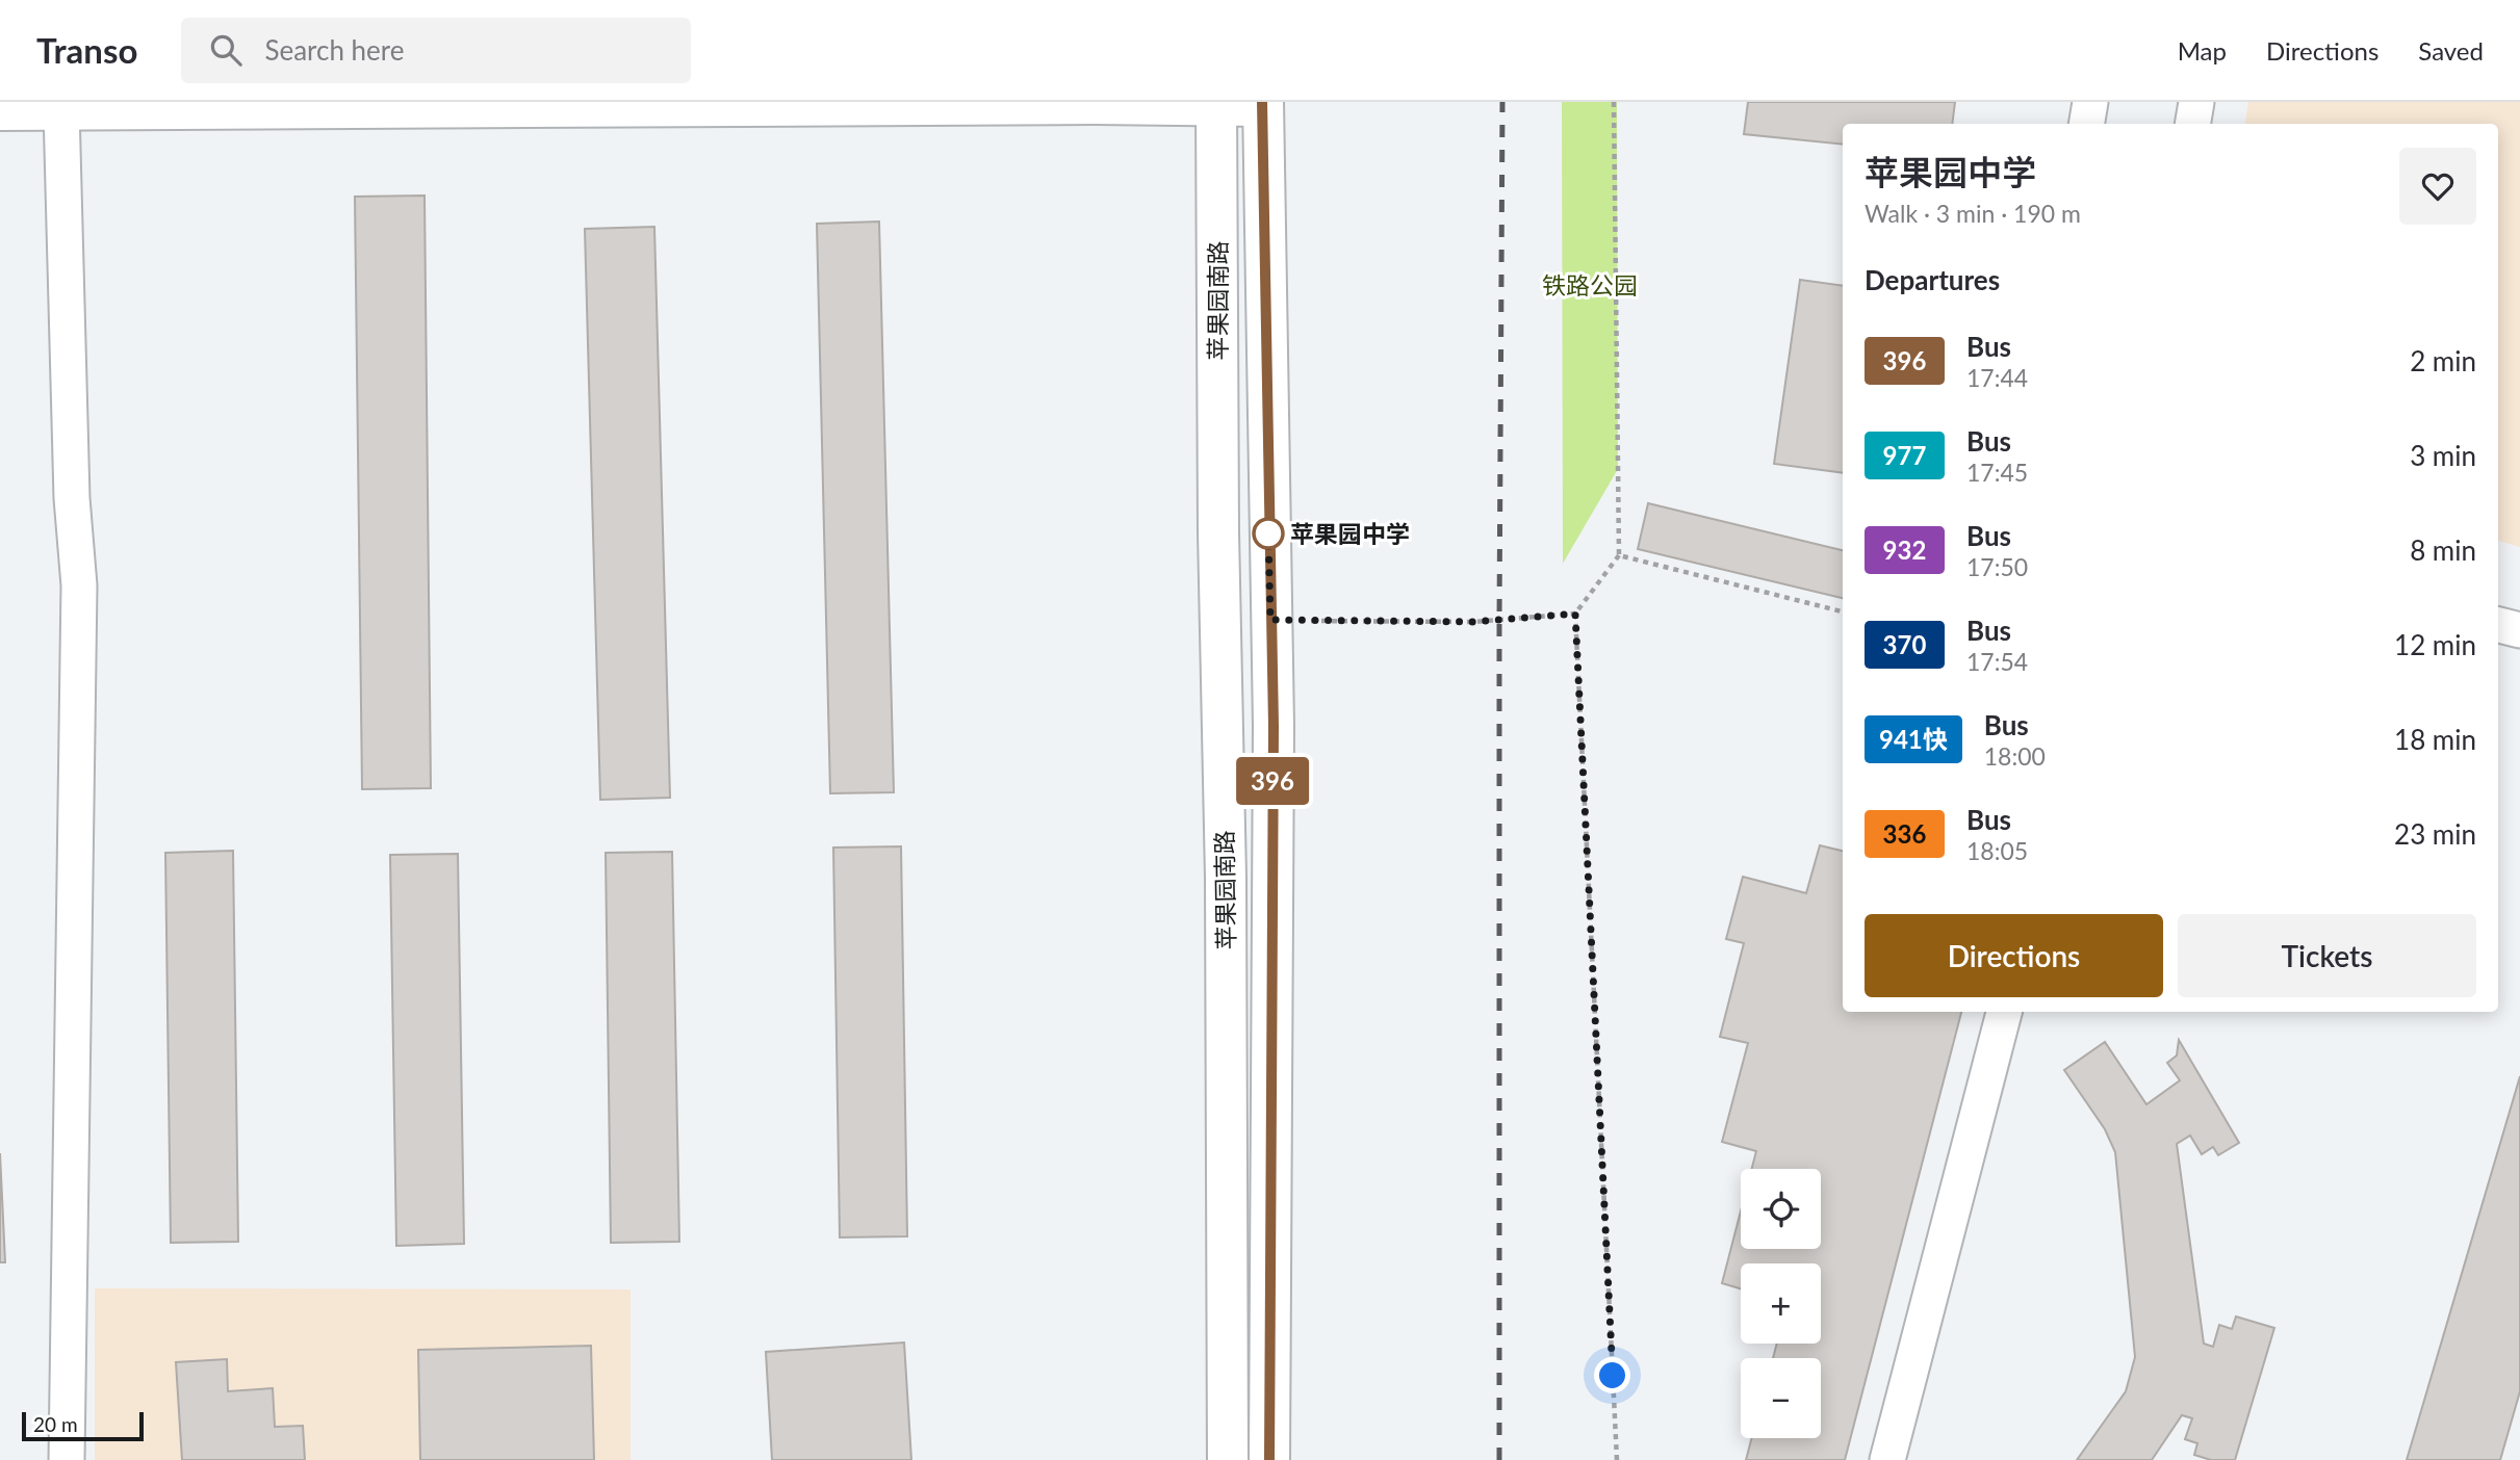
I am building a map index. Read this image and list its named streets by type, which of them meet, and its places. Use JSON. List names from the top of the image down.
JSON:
{
  "streets": {
    "main road": ["苹果园南路"]
  },
  "parks": ["铁路公园"],
  "places": ["苹果园中学"],
  "lines": ["bus line 396"],
  "scale_bar": "20 m",
  "page": {
    "header": "Transo",
    "search": "Search here",
    "nav": ["Map", "Directions", "Saved"],
    "on_map": "396",
    "heading": [
      ["苹果园中学", "Walk · 3 min · 190 m"],
      "Departures"
    ],
    "list": [
      {
        "mark": "396",
        "name": "Bus",
        "note": "17:44",
        "value": "2 min"
      },
      {
        "mark": "977",
        "name": "Bus",
        "note": "17:45",
        "value": "3 min"
      },
      {
        "mark": "932",
        "name": "Bus",
        "note": "17:50",
        "value": "8 min"
      },
      {
        "mark": "370",
        "name": "Bus",
        "note": "17:54",
        "value": "12 min"
      },
      {
        "mark": "941快",
        "name": "Bus",
        "note": "18:00",
        "value": "18 min"
      },
      {
        "mark": "336",
        "name": "Bus",
        "note": "18:05",
        "value": "23 min"
      }
    ],
    "buttons": ["Directions", "Tickets"],
    "map_buttons": ["+", "−"],
    "scale": "20 m"
  }
}
